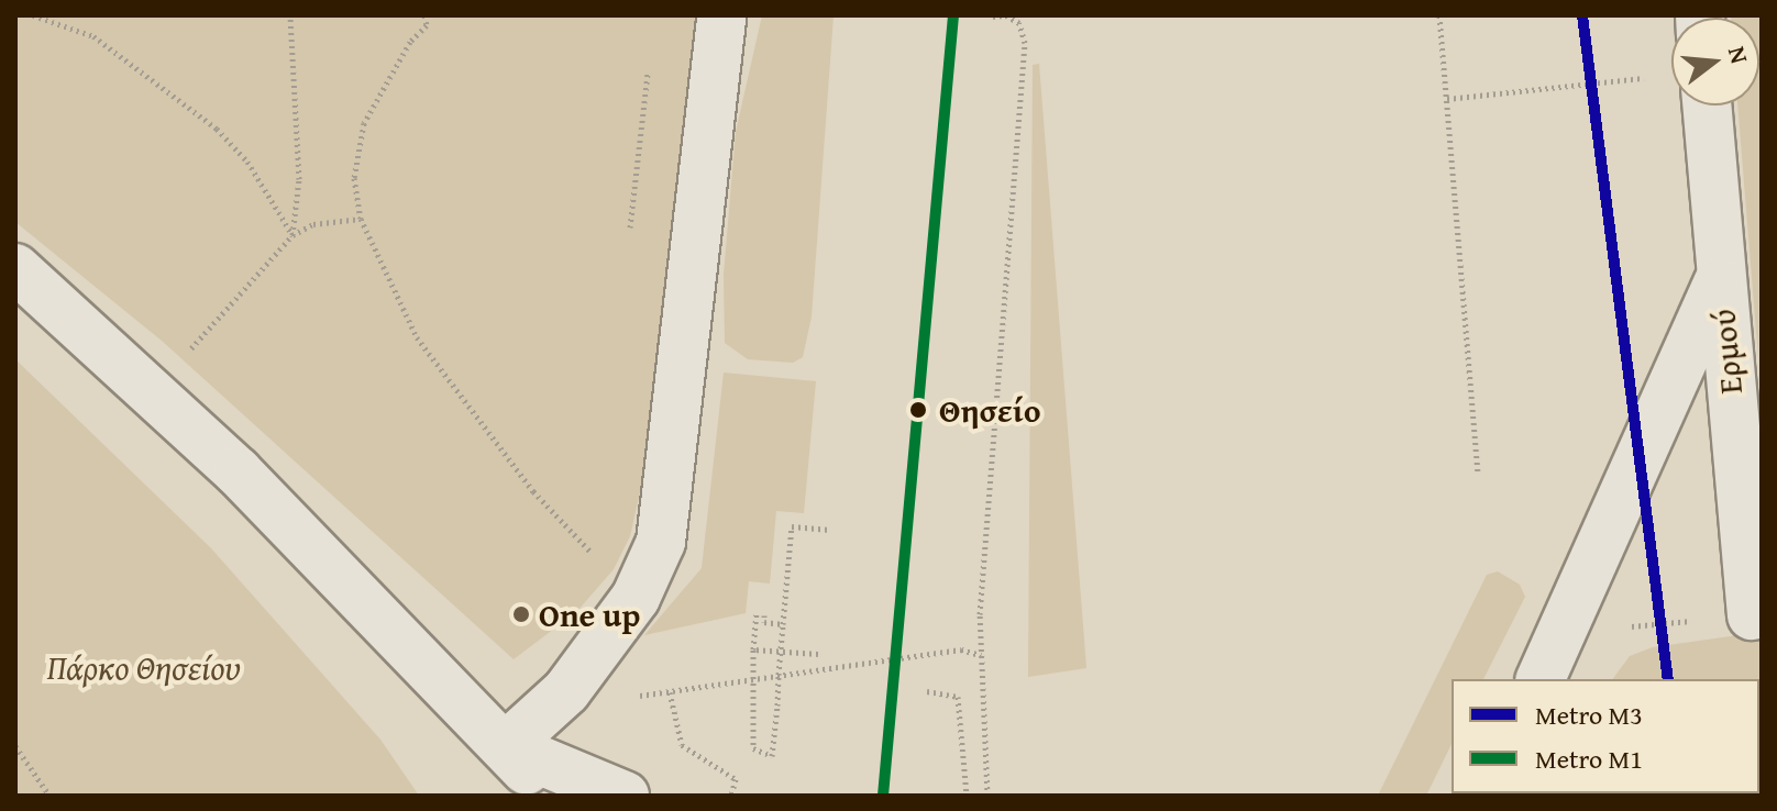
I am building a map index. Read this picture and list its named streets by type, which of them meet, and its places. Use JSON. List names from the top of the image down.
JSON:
{
  "streets": {
    "street": ["Ερμού"]
  },
  "parks": ["Πάρκο Θησείου"],
  "places": ["Θησείο", "One up"],
  "lines": ["metro line Μ3", "metro line Μ1"],
  "legend": ["Metro Μ3", "Metro Μ1"],
  "north": "right"
}
